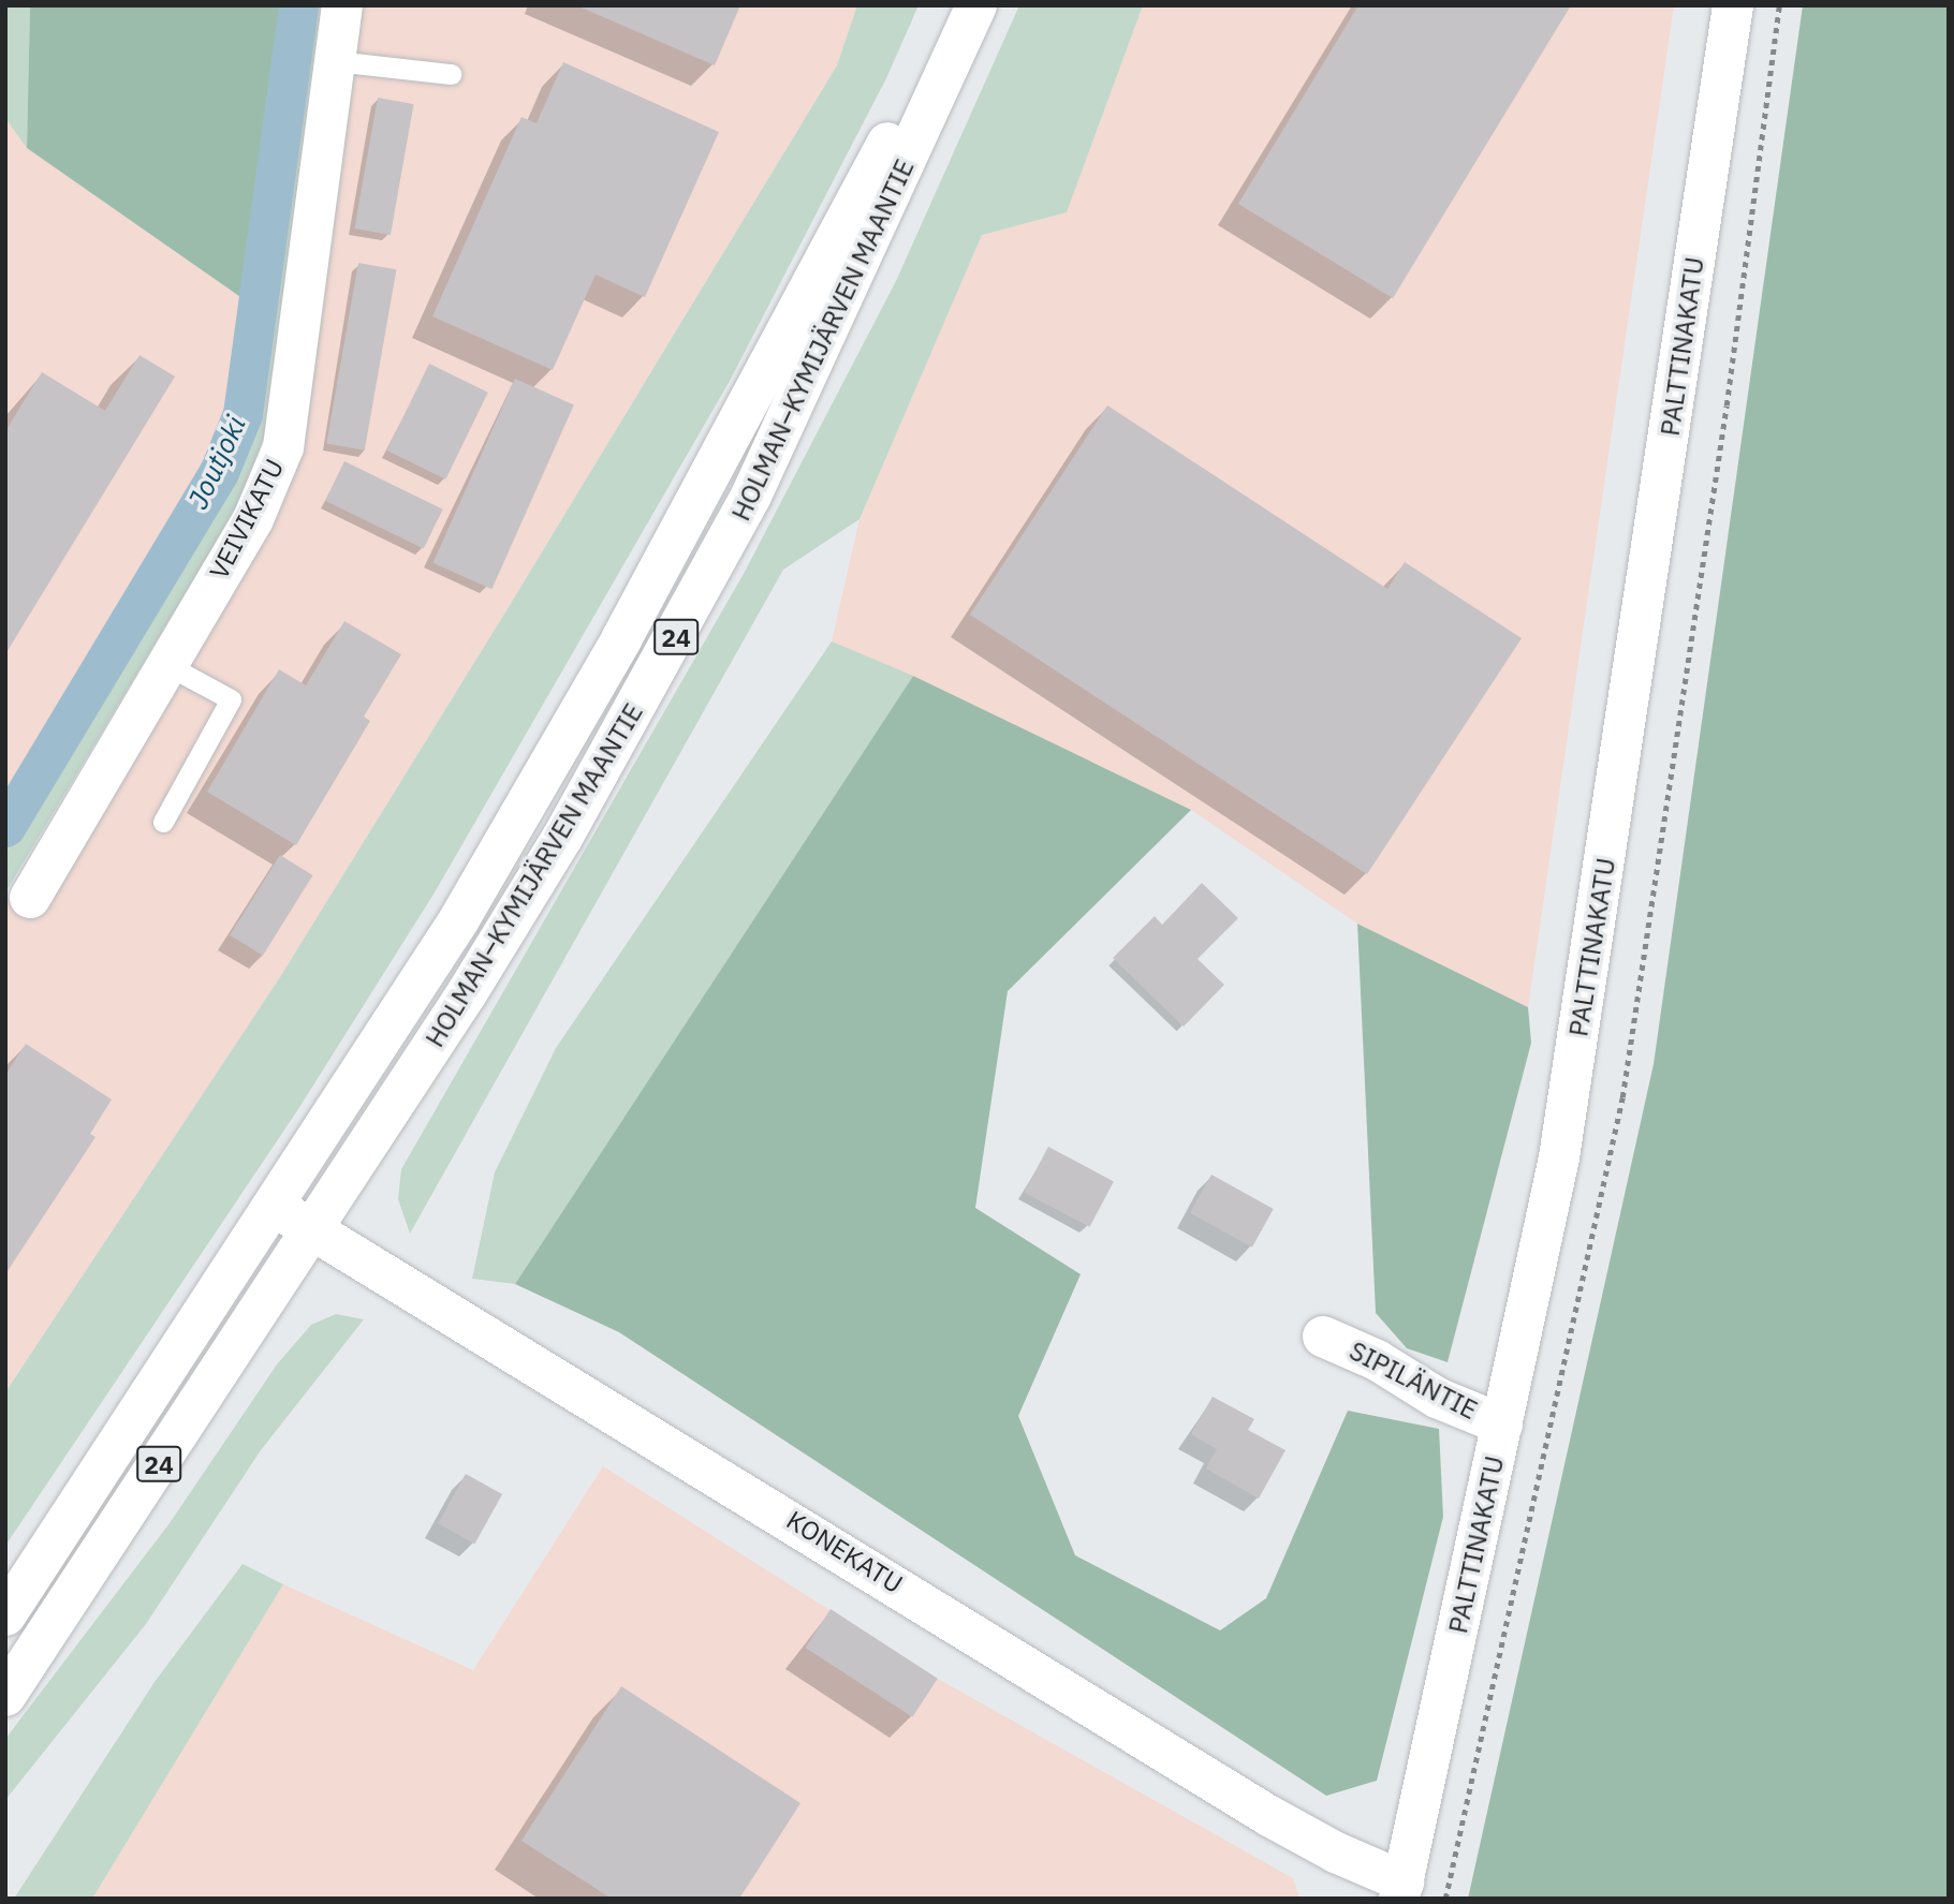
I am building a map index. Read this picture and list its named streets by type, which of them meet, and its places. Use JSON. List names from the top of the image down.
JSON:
{
  "streets": {
    "main road": [
      "HOLMAN–KYMIJÄRVEN MAANTIE",
      "PALTTINAKATU",
      "VEIVIKATU",
      "24",
      "SIPILÄNTIE",
      "KONEKATU"
    ]
  },
  "crossings": [
    ["HOLMAN–KYMIJÄRVEN MAANTIE", "KONEKATU"],
    ["PALTTINAKATU", "SIPILÄNTIE"],
    ["PALTTINAKATU", "KONEKATU"]
  ],
  "water": ["Joutjoki"]
}
